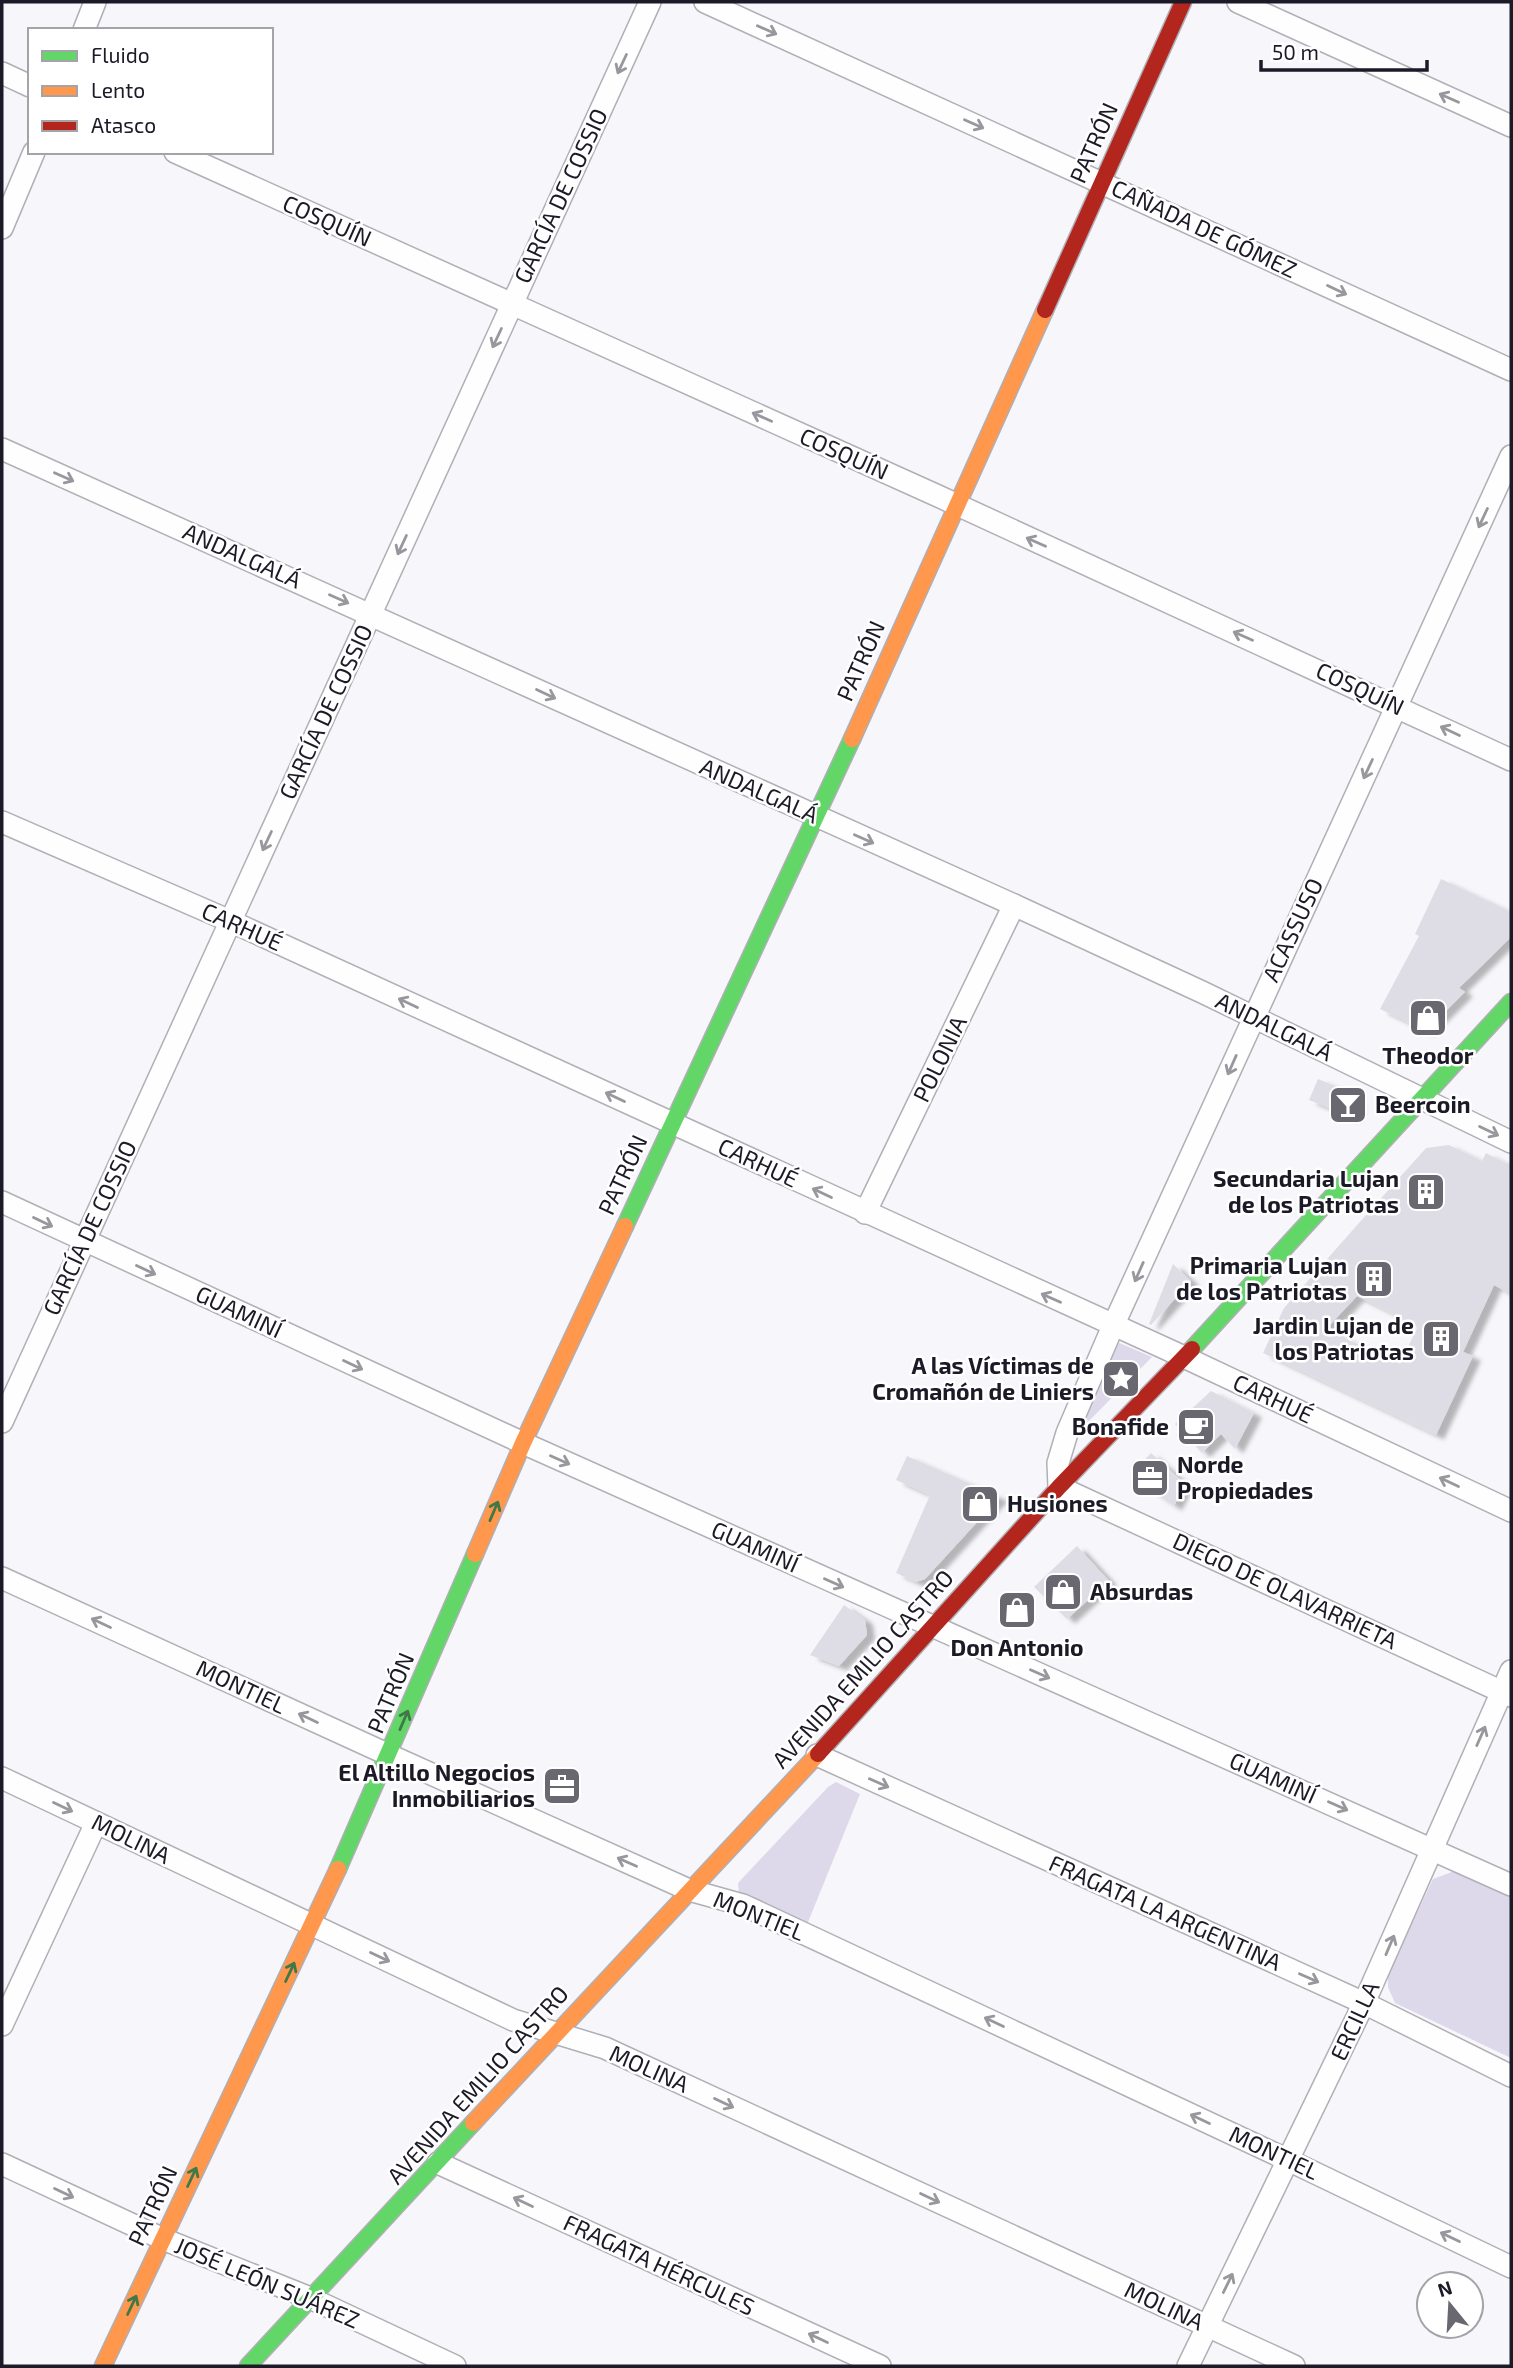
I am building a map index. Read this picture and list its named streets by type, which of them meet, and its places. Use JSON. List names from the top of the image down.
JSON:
{
  "streets": {
    "street": [
      "PATRÓN",
      "GARCÍA DE COSSIO",
      "COSQUÍN",
      "CAÑADA DE GÓMEZ",
      "ANDALGALÁ",
      "CARHUÉ",
      "ACASSUSO",
      "POLONIA",
      "GUAMINÍ",
      "DIEGO DE OLAVARRIETA",
      "AVENIDA EMILIO CASTRO",
      "MONTIEL",
      "MOLINA",
      "FRAGATA LA ARGENTINA",
      "ERCILLA",
      "FRAGATA HÉRCULES",
      "JOSÉ LEÓN SUÁREZ"
    ]
  },
  "crossings": [
    ["PATRÓN", "COSQUÍN"],
    ["PATRÓN", "CAÑADA DE GÓMEZ"],
    ["PATRÓN", "ANDALGALÁ"],
    ["PATRÓN", "CARHUÉ"],
    ["PATRÓN", "GUAMINÍ"],
    ["PATRÓN", "MONTIEL"],
    ["PATRÓN", "MOLINA"],
    ["PATRÓN", "JOSÉ LEÓN SUÁREZ"],
    ["GARCÍA DE COSSIO", "COSQUÍN"],
    ["GARCÍA DE COSSIO", "ANDALGALÁ"],
    ["GARCÍA DE COSSIO", "CARHUÉ"],
    ["GARCÍA DE COSSIO", "GUAMINÍ"],
    ["COSQUÍN", "ACASSUSO"],
    ["ANDALGALÁ", "ACASSUSO"],
    ["ANDALGALÁ", "POLONIA"],
    ["ANDALGALÁ", "AVENIDA EMILIO CASTRO"],
    ["CARHUÉ", "ACASSUSO"],
    ["CARHUÉ", "POLONIA"],
    ["CARHUÉ", "AVENIDA EMILIO CASTRO"],
    ["ACASSUSO", "DIEGO DE OLAVARRIETA"],
    ["ACASSUSO", "AVENIDA EMILIO CASTRO"],
    ["GUAMINÍ", "AVENIDA EMILIO CASTRO"],
    ["GUAMINÍ", "ERCILLA"],
    ["DIEGO DE OLAVARRIETA", "AVENIDA EMILIO CASTRO"],
    ["DIEGO DE OLAVARRIETA", "ERCILLA"],
    ["AVENIDA EMILIO CASTRO", "MONTIEL"],
    ["AVENIDA EMILIO CASTRO", "MOLINA"],
    ["AVENIDA EMILIO CASTRO", "FRAGATA LA ARGENTINA"],
    ["AVENIDA EMILIO CASTRO", "FRAGATA HÉRCULES"],
    ["AVENIDA EMILIO CASTRO", "JOSÉ LEÓN SUÁREZ"],
    ["MONTIEL", "ERCILLA"],
    ["MOLINA", "ERCILLA"],
    ["FRAGATA LA ARGENTINA", "ERCILLA"]
  ],
  "one_way": [
    "GARCÍA DE COSSIO",
    "COSQUÍN",
    "CAÑADA DE GÓMEZ",
    "ANDALGALÁ",
    "CARHUÉ",
    "ACASSUSO",
    "GUAMINÍ",
    "MONTIEL",
    "MOLINA",
    "FRAGATA LA ARGENTINA",
    "ERCILLA",
    "FRAGATA HÉRCULES",
    "JOSÉ LEÓN SUÁREZ"
  ],
  "places": {
    "shop": [
      "Theodor",
      "Husiones",
      "Absurdas",
      "Don Antonio"
    ],
    "bar": ["Beercoin"],
    "building": ["Secundaria Lujan de los Patriotas", "Primaria Lujan de los Patriotas", "Jardin Lujan de los Patriotas"],
    "place": ["A las Víctimas de Cromañón de Liniers"],
    "cafe": ["Bonafide"],
    "office": ["Norde Propiedades", "El Altillo Negocios Inmobiliarios"]
  },
  "legend": ["Fluido", "Lento", "Atasco"],
  "scale_bar": "50 m",
  "north": "top"
}
